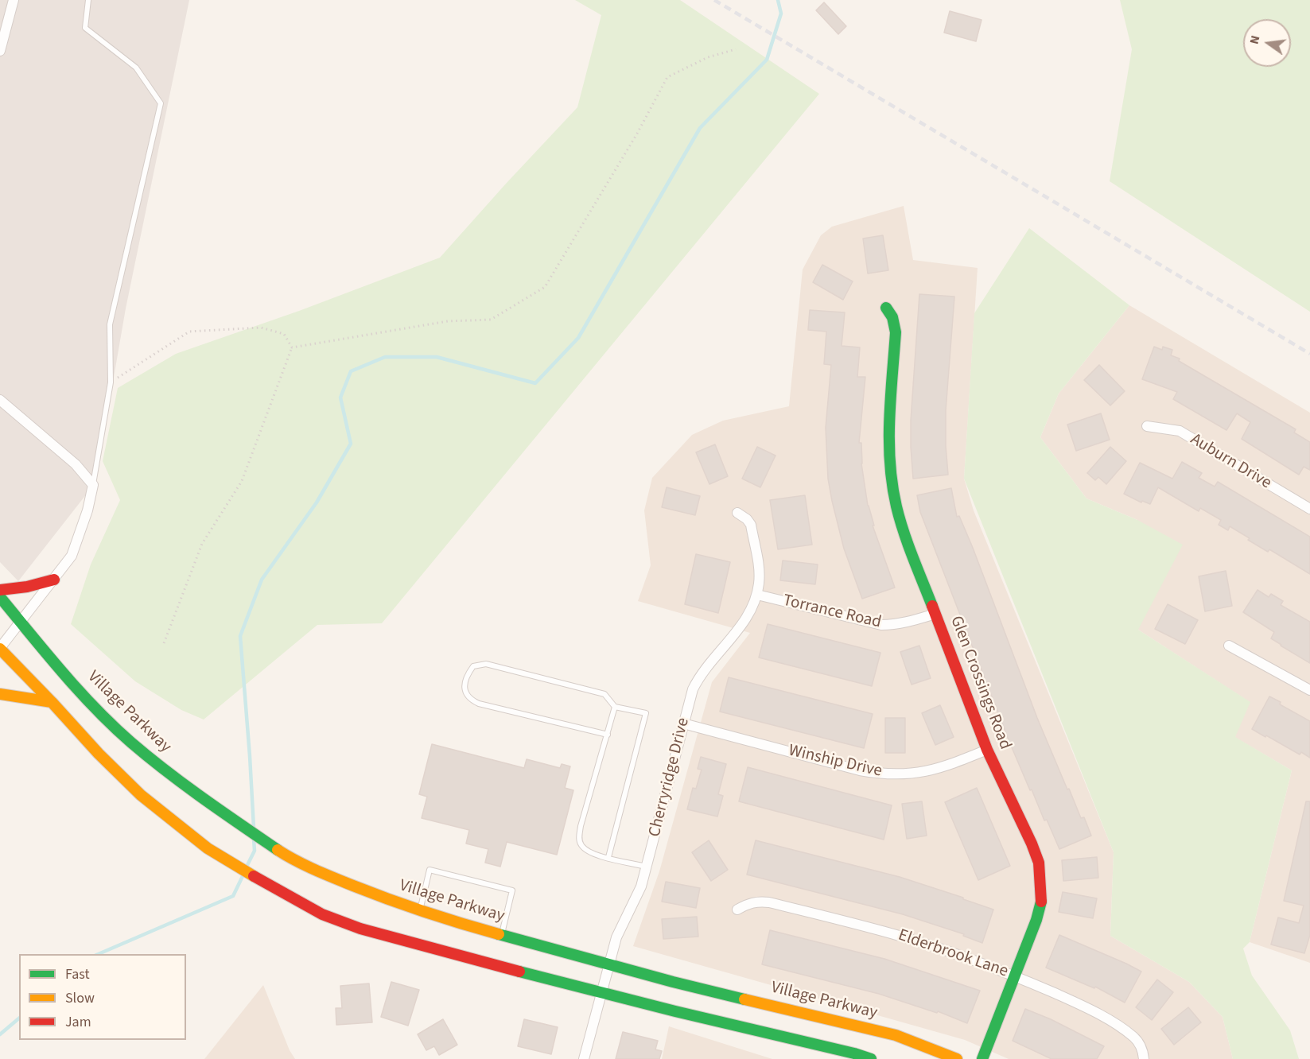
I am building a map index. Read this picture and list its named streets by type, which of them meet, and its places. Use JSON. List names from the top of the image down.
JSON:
{
  "streets": {
    "main road": ["Glen Crossings Road", "Village Parkway"],
    "street": [
      "Auburn Drive",
      "Torrance Road",
      "Winship Drive",
      "Cherryridge Drive",
      "Elderbrook Lane"
    ]
  },
  "crossings": [
    ["Torrance Road", "Glen Crossings Road"],
    ["Torrance Road", "Cherryridge Drive"],
    ["Glen Crossings Road", "Winship Drive"],
    ["Glen Crossings Road", "Elderbrook Lane"],
    ["Village Parkway", "Cherryridge Drive"],
    ["Winship Drive", "Cherryridge Drive"]
  ],
  "legend": ["Fast", "Slow", "Jam"],
  "north": "left"
}
